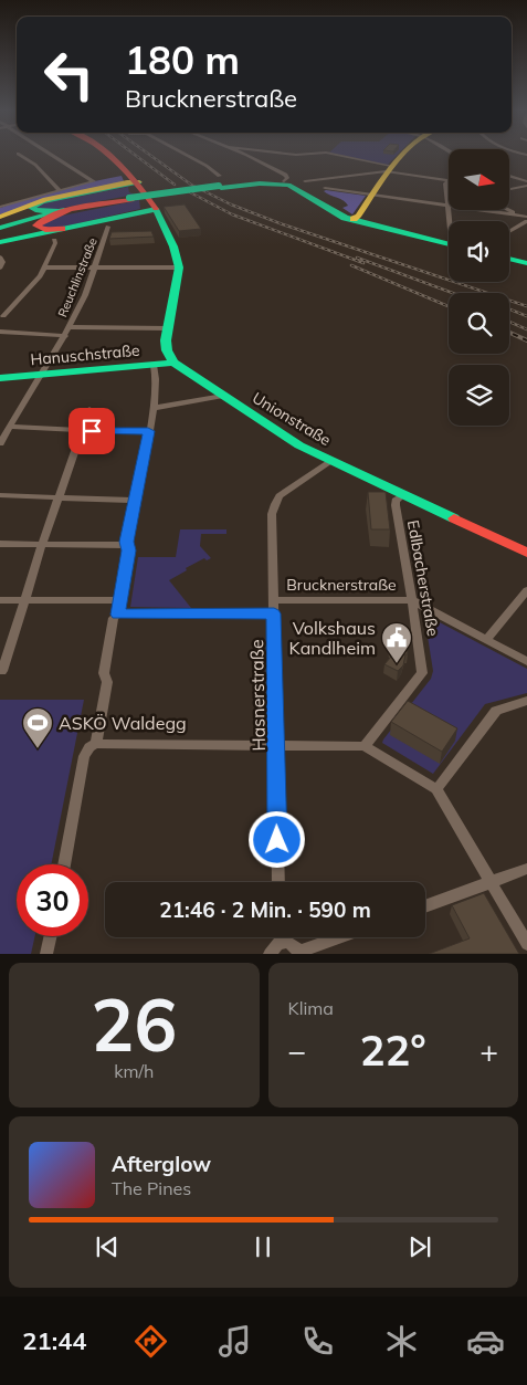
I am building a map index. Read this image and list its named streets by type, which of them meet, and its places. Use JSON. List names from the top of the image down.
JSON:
{
  "streets": {
    "main road": ["Hanuschstraße", "Unionstraße"],
    "street": [
      "Reuchlinstraße",
      "Edlbacherstraße",
      "Brucknerstraße",
      "Hasnerstraße"
    ]
  },
  "crossings": [
    ["Reuchlinstraße", "Hanuschstraße"],
    ["Hanuschstraße", "Unionstraße"],
    ["Unionstraße", "Edlbacherstraße"],
    ["Unionstraße", "Hasnerstraße"],
    ["Edlbacherstraße", "Brucknerstraße"],
    ["Brucknerstraße", "Hasnerstraße"]
  ],
  "places": {
    "public building": ["Volkshaus Kandlheim"],
    "sports": ["ASKÖ Waldegg"]
  },
  "north": "right",
  "page": {
    "turn": ["180 m", "Brucknerstraße"],
    "limit": "30",
    "trip": "21:46 · 2 Min. · 590 m",
    "tile": [
      ["26", "km/h"],
      "Klima"
    ],
    "heat": ["−", "22°", "+"],
    "song": ["Afterglow", "The Pines"],
    "tabs": "21:44"
  }
}
